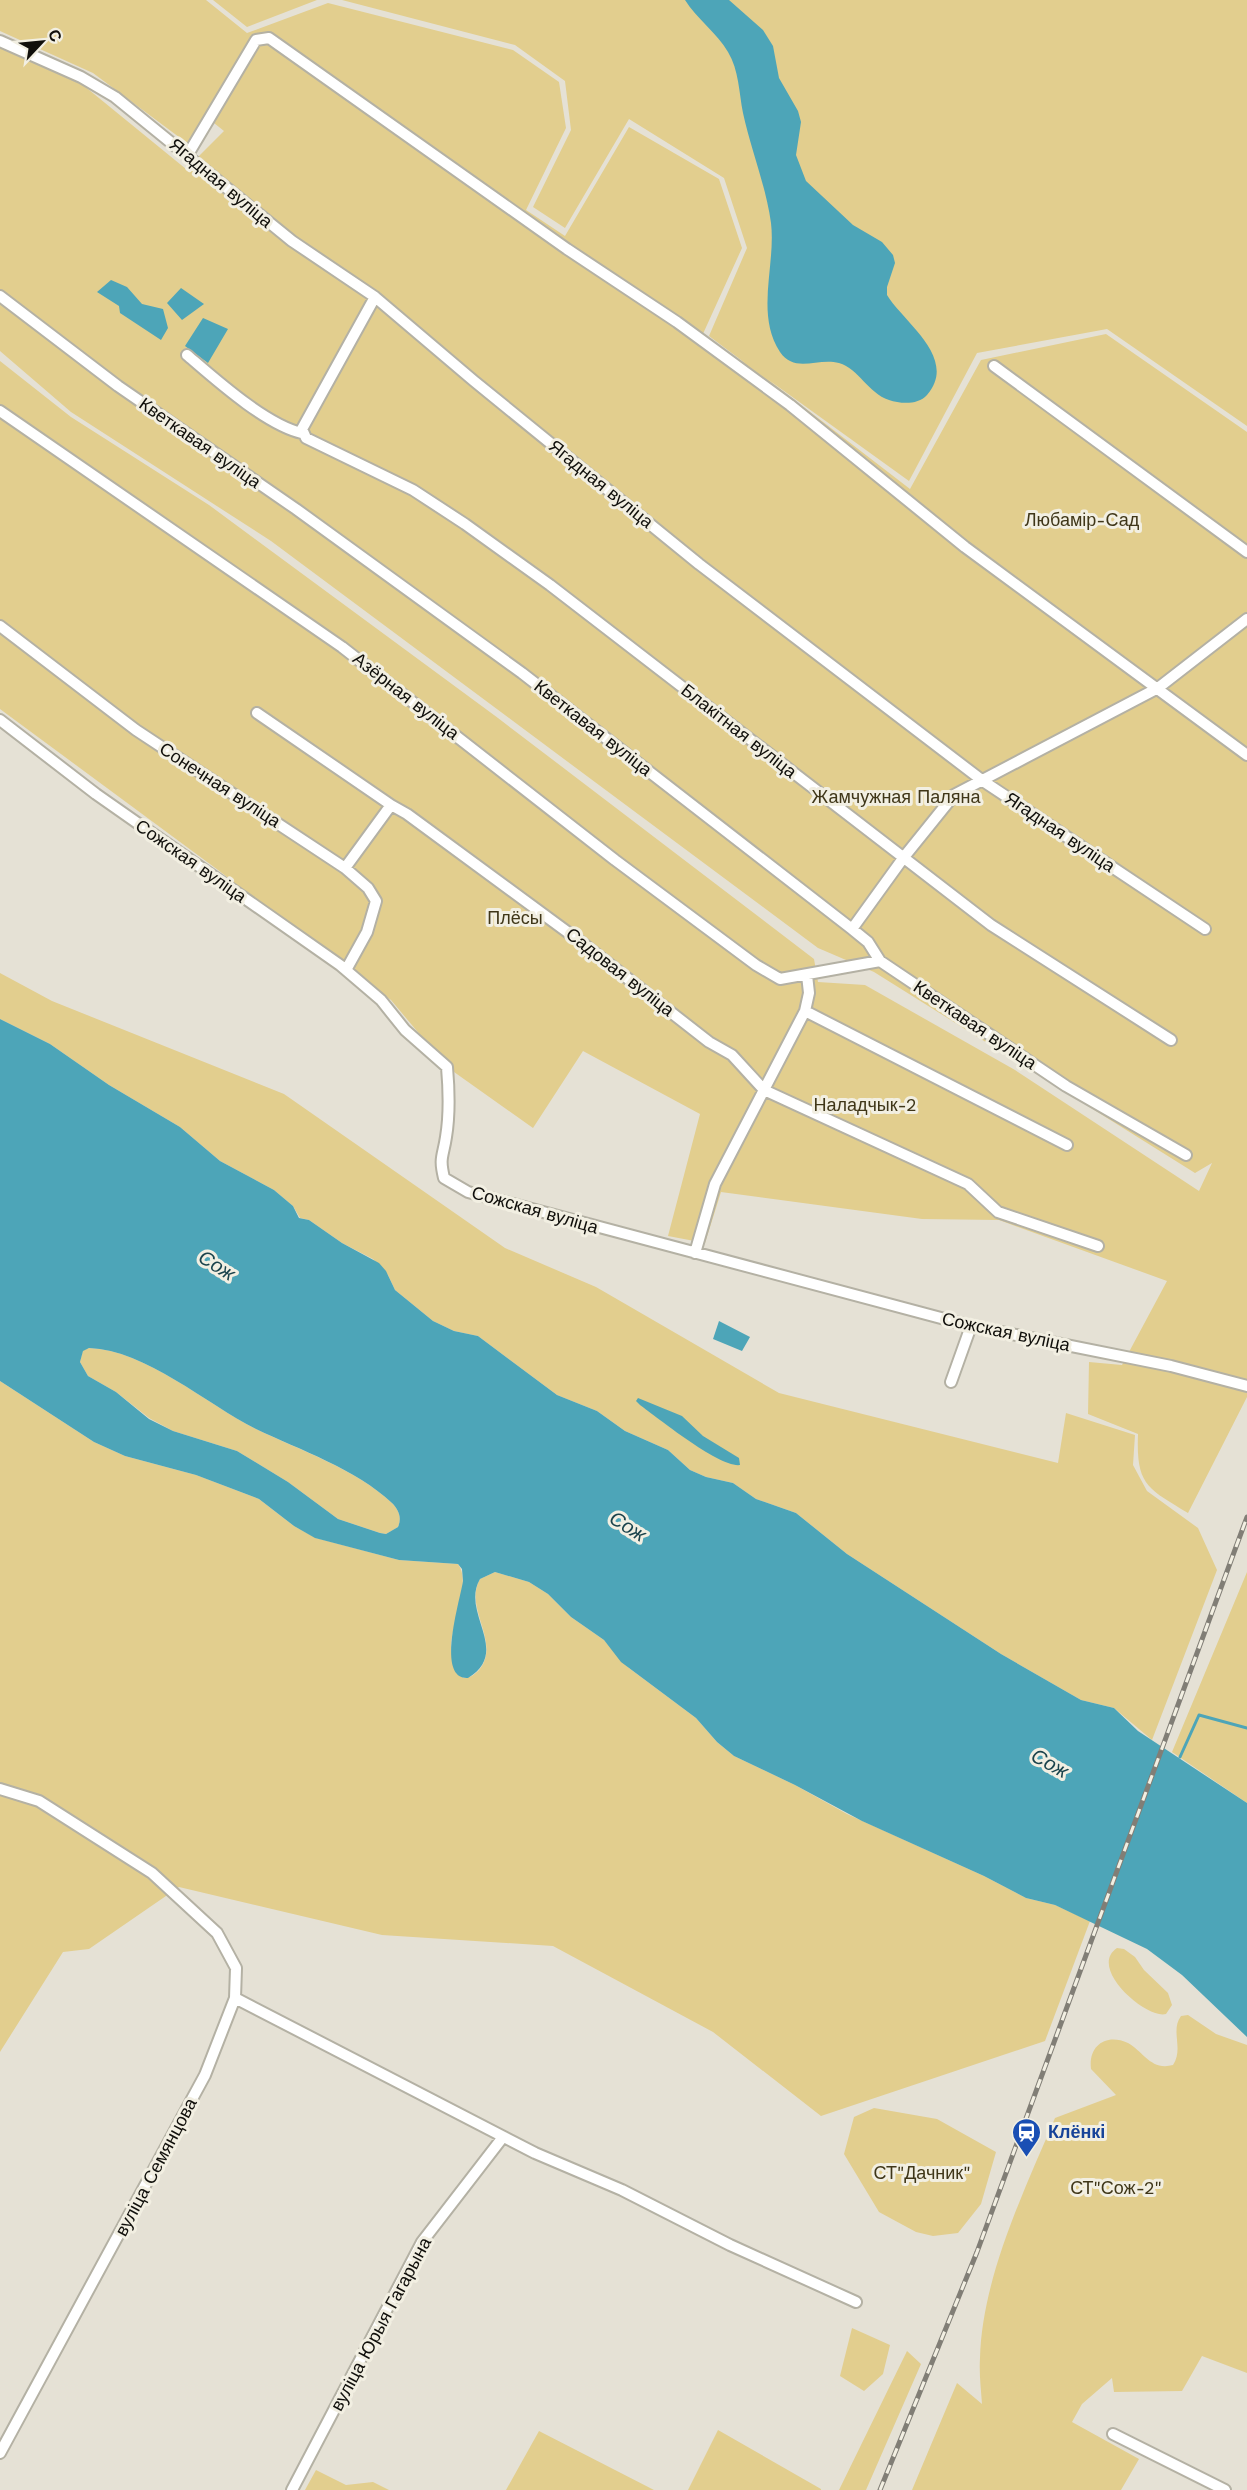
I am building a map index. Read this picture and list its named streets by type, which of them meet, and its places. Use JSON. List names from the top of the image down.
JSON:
{
  "streets": {
    "street": [
      "Ягадная вуліца",
      "Кветкавая вуліца",
      "Азёрная вуліца",
      "Блакітная вуліца",
      "Сонечная вуліца",
      "Сожская вуліца",
      "Садовая вуліца",
      "вуліца Семянцова",
      "вуліца Юрыя Гагарына"
    ]
  },
  "crossings": [
    ["Кветкавая вуліца", "Азёрная вуліца"],
    ["Сонечная вуліца", "Сожская вуліца"]
  ],
  "water": ["Сож"],
  "parks": [
    "Любамір-Сад",
    "Жамчужная Паляна",
    "Плёсы",
    "Наладчык-2",
    "СТ\"Дачник\"",
    "СТ\"Сож-2\""
  ],
  "places": {
    "station": ["Клёнкі"]
  },
  "north": "top right"
}
